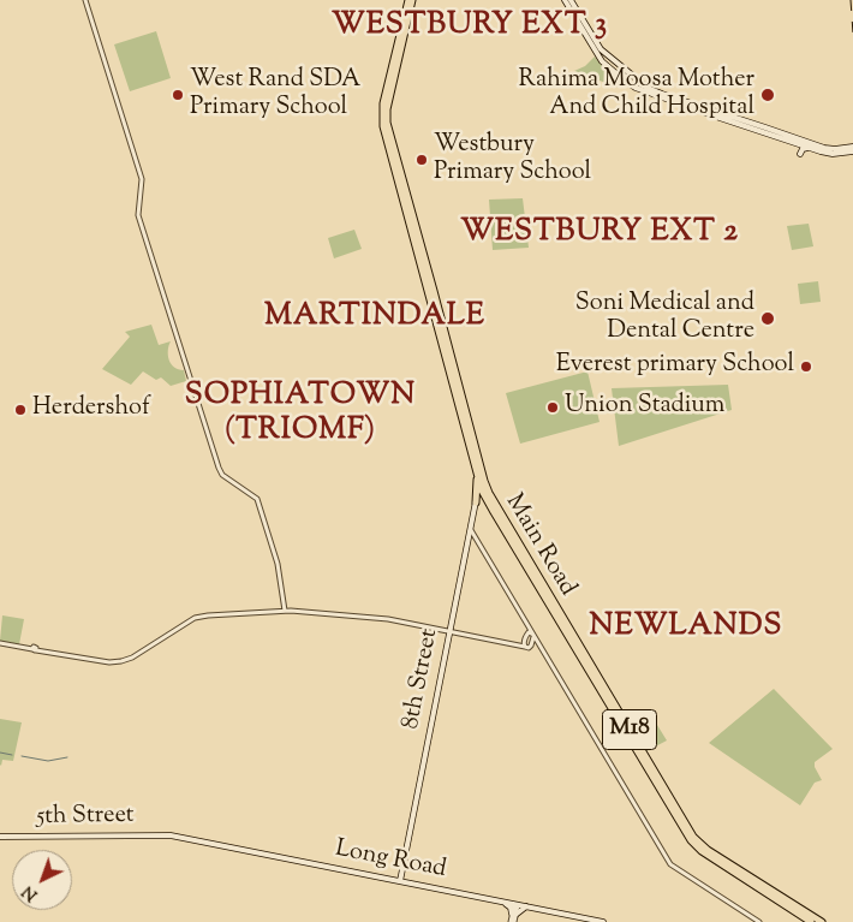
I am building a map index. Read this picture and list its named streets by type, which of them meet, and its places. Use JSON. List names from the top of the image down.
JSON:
{
  "streets": {
    "main road": [
      "Main Road",
      "8th Street",
      "M18",
      "5th Street",
      "Long Road"
    ]
  },
  "crossings": [
    ["Main Road", "8th Street"],
    ["Main Road", "M18"],
    ["8th Street", "Long Road"],
    ["5th Street", "Long Road"]
  ],
  "districts": [
    "WESTBURY EXT 3",
    "WESTBURY EXT 2",
    "MARTINDALE",
    "SOPHIATOWN (TRIOMF)",
    "NEWLANDS"
  ],
  "places": [
    "West Rand SDA Primary School",
    "Rahima Moosa Mother And Child Hospital",
    "Westbury Primary School",
    "Soni Medical and Dental Centre",
    "Everest primary School",
    "Union Stadium",
    "Herdershof"
  ],
  "north": "bottom left"
}
